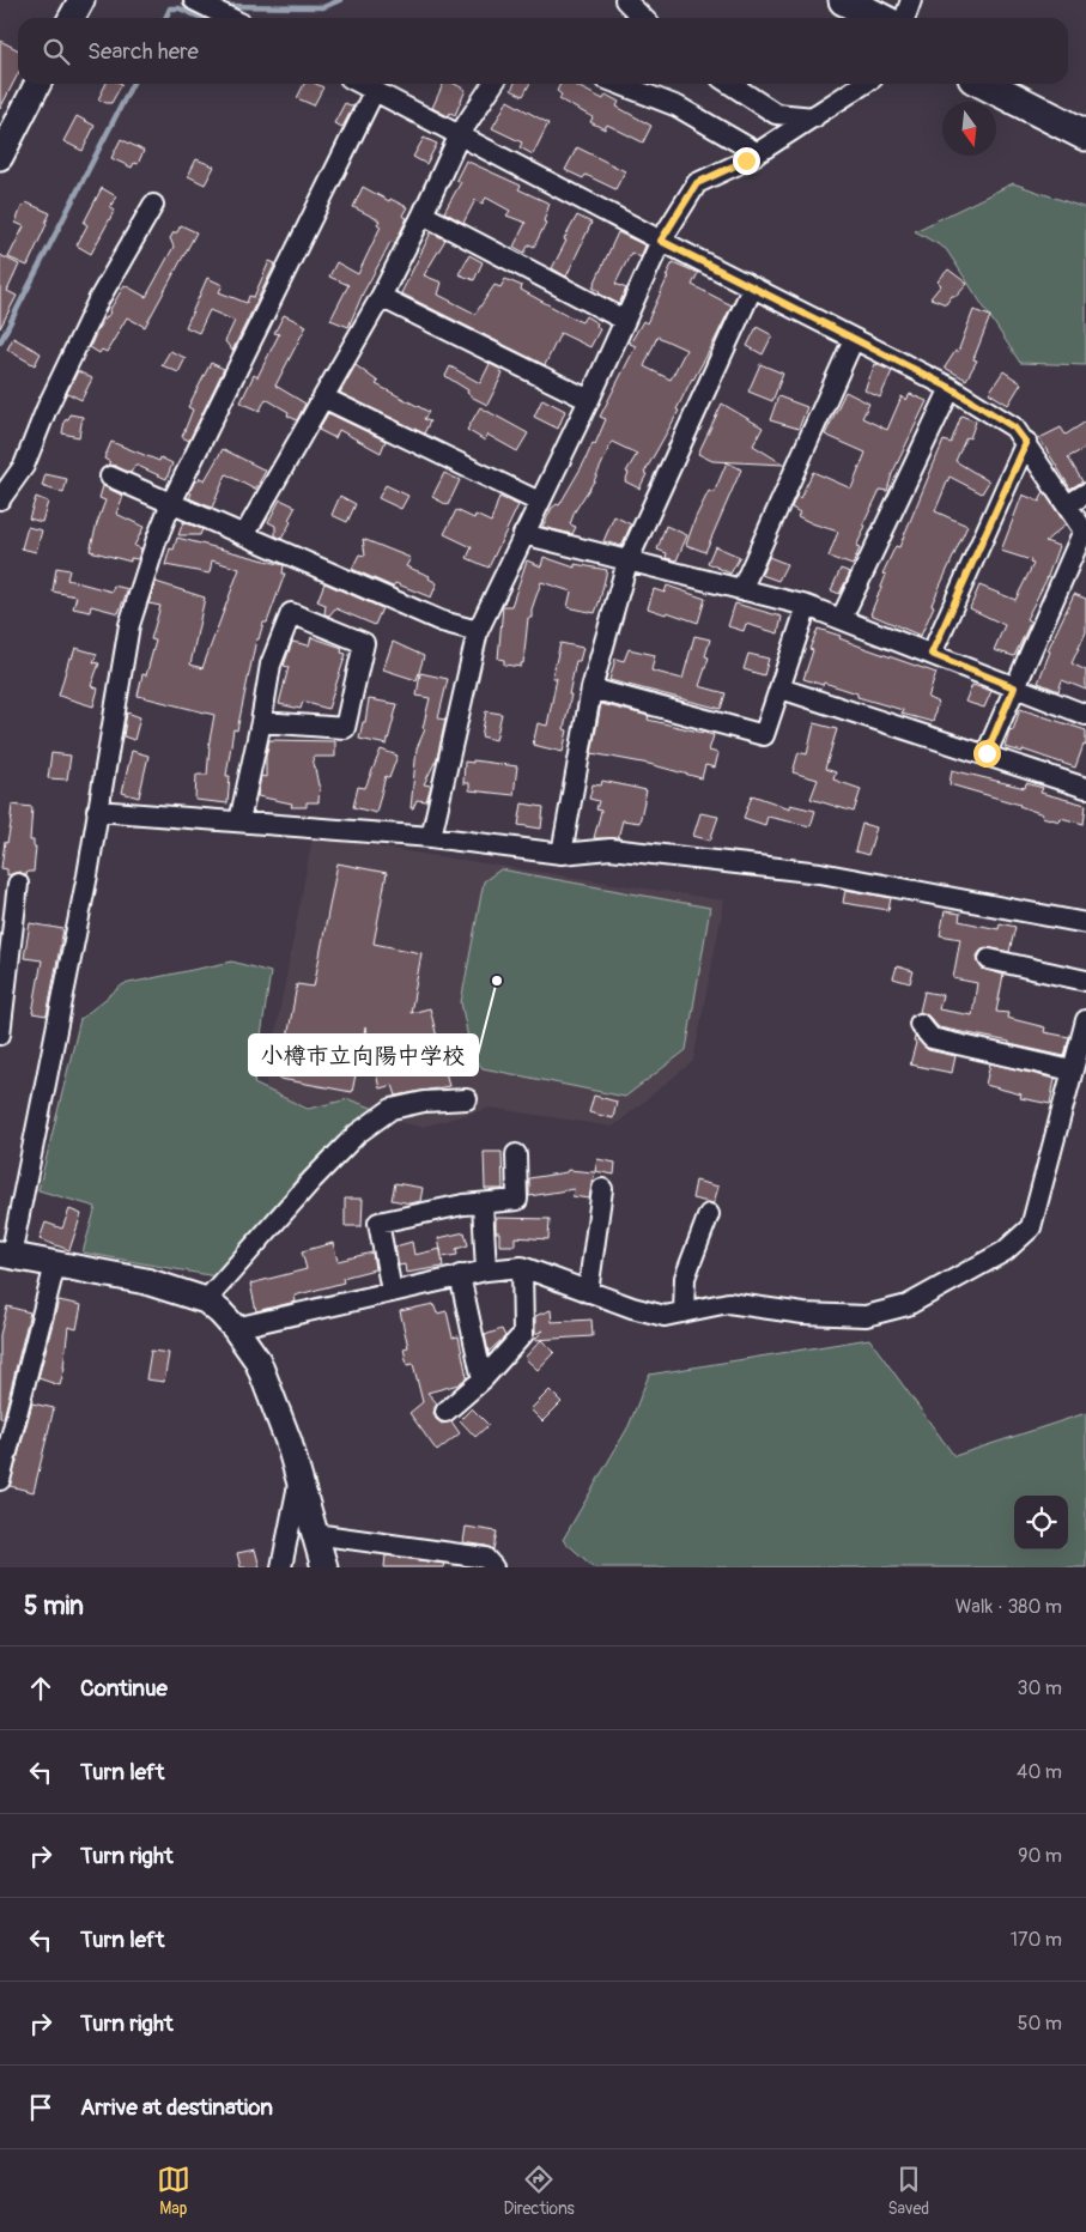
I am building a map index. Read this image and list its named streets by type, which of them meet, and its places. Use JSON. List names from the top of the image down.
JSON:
{
  "places": ["小樽市立向陽中学校"],
  "north": "bottom",
  "page": {
    "search": "Search here",
    "heading": ["5 min", "Walk · 380 m"],
    "list": [
      ["Continue", "30 m"],
      ["Turn left", "40 m"],
      ["Turn right", "90 m"],
      ["Turn left", "170 m"],
      ["Turn right", "50 m"],
      "Arrive at destination"
    ],
    "nav": ["Map", "Directions", "Saved"]
  }
}
